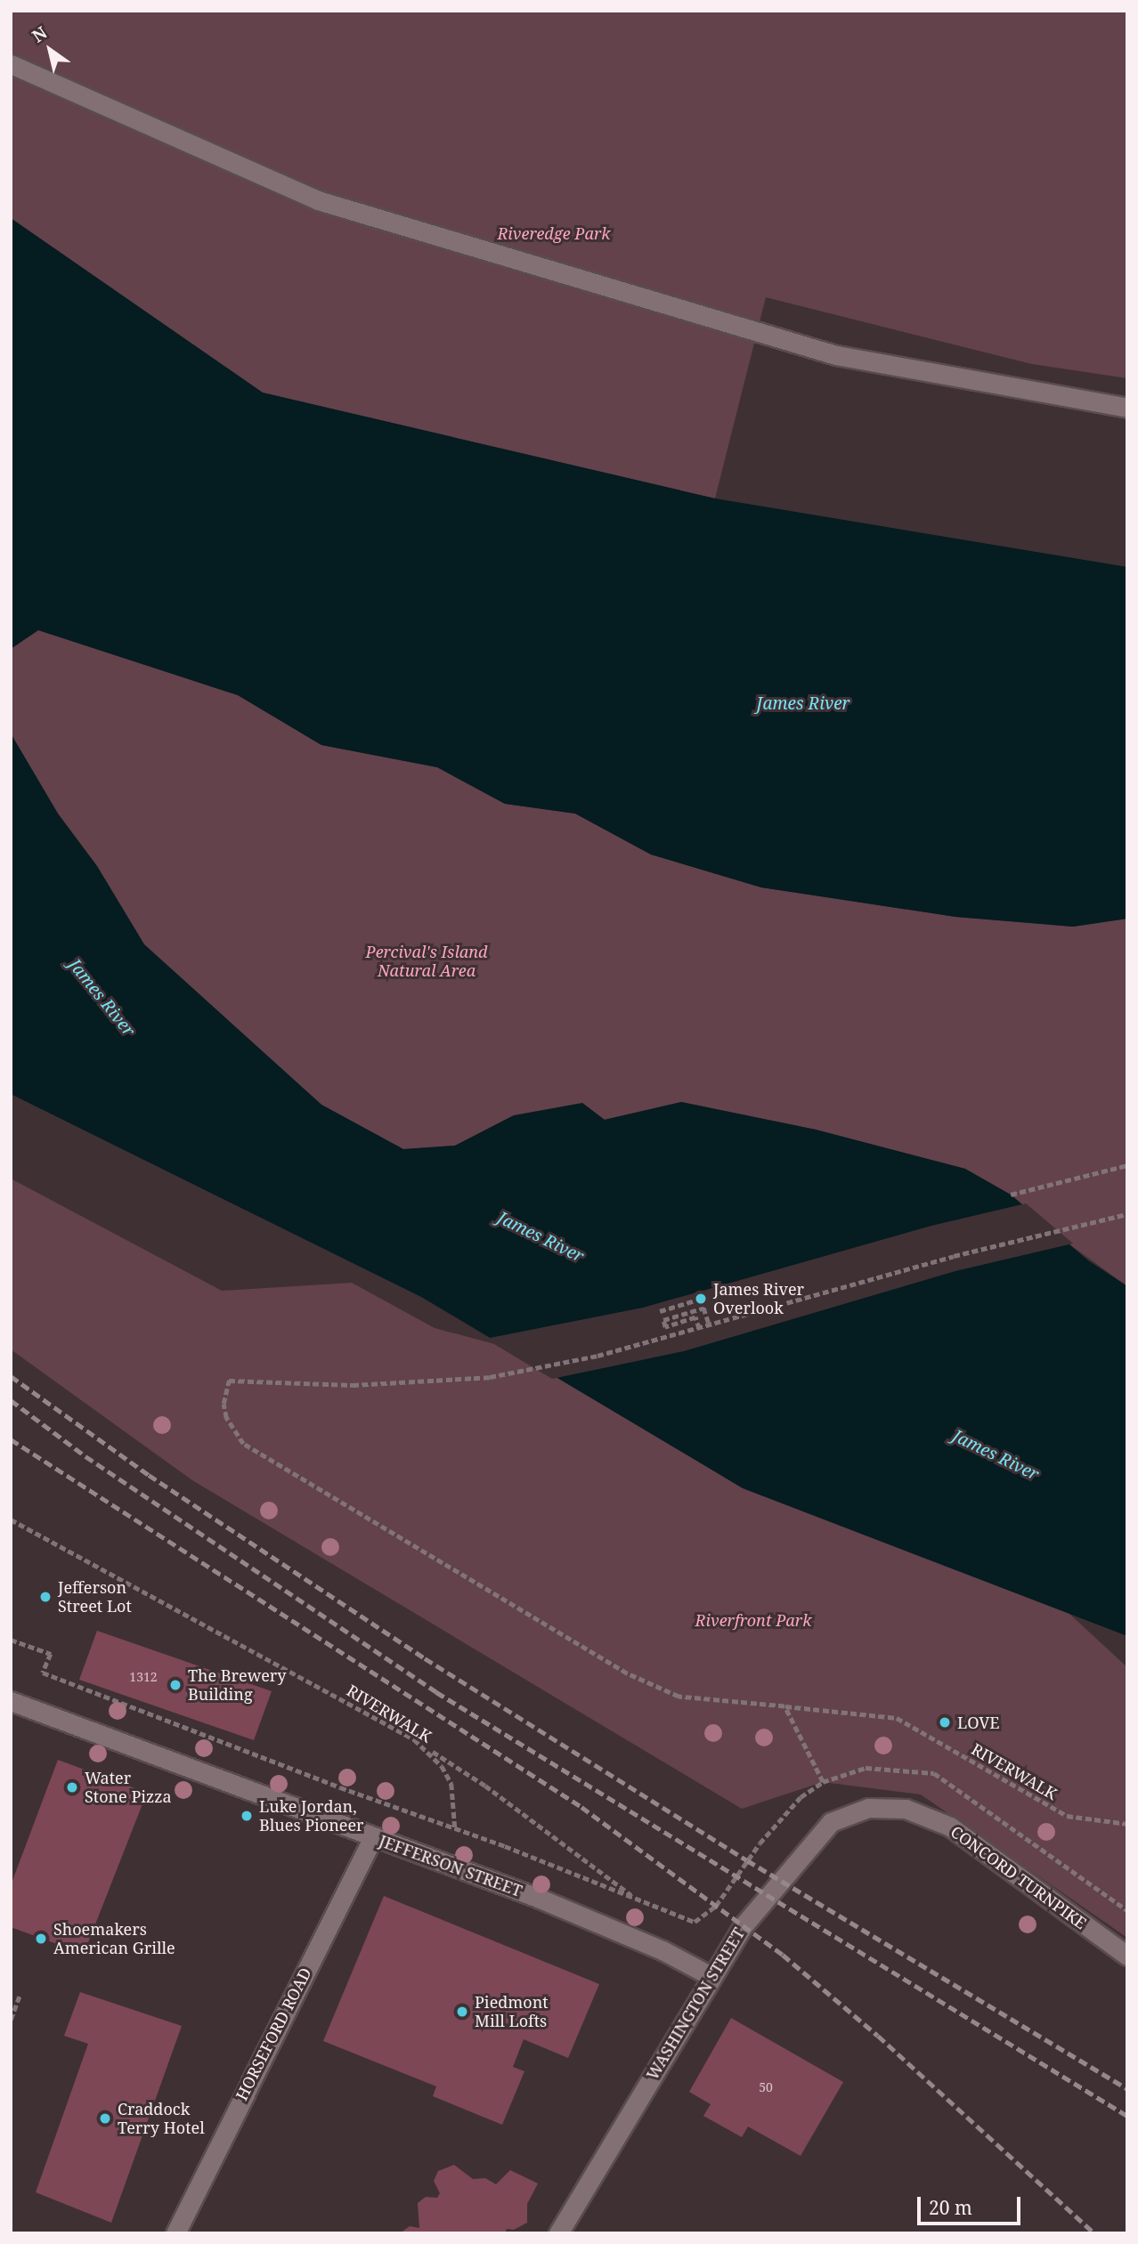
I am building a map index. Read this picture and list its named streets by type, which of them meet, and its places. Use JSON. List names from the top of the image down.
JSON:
{
  "streets": {
    "street": [
      "JEFFERSON STREET",
      "CONCORD TURNPIKE",
      "WASHINGTON STREET",
      "HORSEFORD ROAD"
    ],
    "path": ["RIVERWALK"]
  },
  "crossings": [
    ["JEFFERSON STREET", "WASHINGTON STREET"],
    ["JEFFERSON STREET", "HORSEFORD ROAD"],
    ["CONCORD TURNPIKE", "WASHINGTON STREET"]
  ],
  "water": ["James River"],
  "parks": ["Riveredge Park", "Percival's Island Natural Area", "Riverfront Park"],
  "places": [
    "James River Overlook",
    "Jefferson Street Lot",
    "The Brewery Building",
    "LOVE",
    "Water Stone Pizza",
    "Luke Jordan, Blues Pioneer",
    "Shoemakers American Grille",
    "Piedmont Mill Lofts",
    "Craddock Terry Hotel"
  ],
  "house_numbers": ["1312", "50"],
  "scale_bar": "20 m",
  "north": "top left"
}
